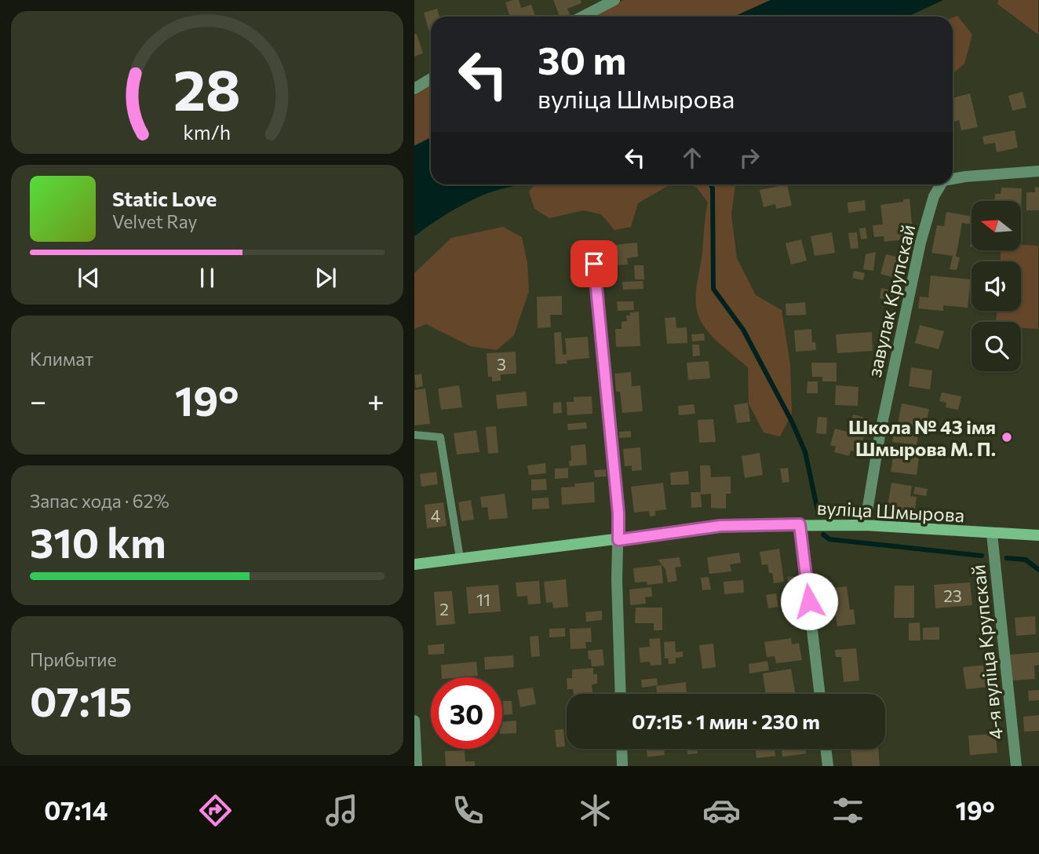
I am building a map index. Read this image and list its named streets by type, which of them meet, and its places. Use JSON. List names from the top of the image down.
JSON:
{
  "streets": {
    "street": ["завулак Крупскай", "вуліца Шмырова", "4-я вуліца Крупскай"]
  },
  "crossings": [
    ["завулак Крупскай", "вуліца Шмырова"],
    ["вуліца Шмырова", "4-я вуліца Крупскай"]
  ],
  "places": ["Школа № 43 імя Шмырова М. П."],
  "house_numbers": [
    "3",
    "4",
    "23",
    "11",
    "2"
  ],
  "north": "left",
  "page": {
    "turn": ["30 m", "вуліца Шмырова"],
    "song": ["Static Love", "Velvet Ray"],
    "tile": [
      "Климат",
      ["Запас хода · 62%", "310 km"],
      ["Прибытие", "07:15"]
    ],
    "heat": ["−", "19°", "+"],
    "limit": "30",
    "trip": "07:15 · 1 мин · 230 m",
    "tabs": ["07:14", "19°"],
    "gauge": ["28", "km/h"]
  }
}
